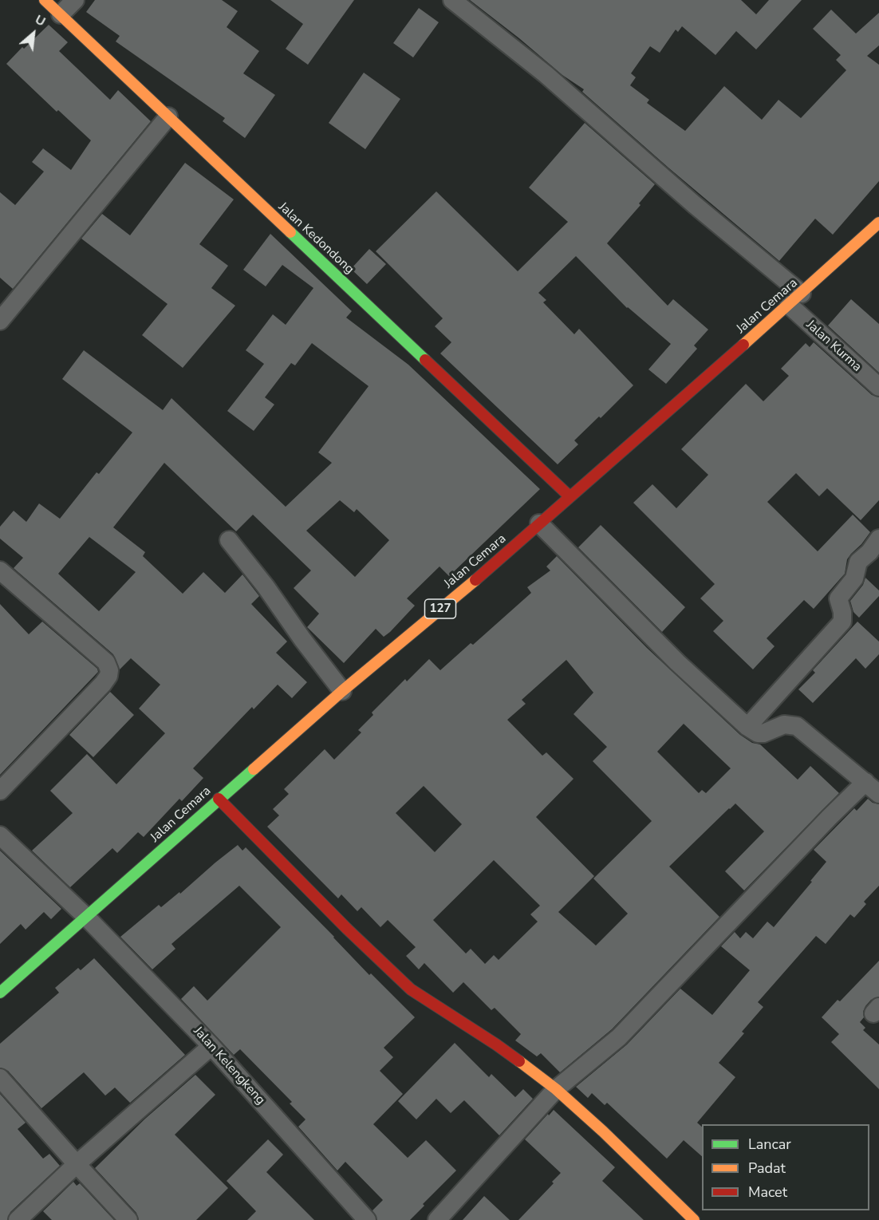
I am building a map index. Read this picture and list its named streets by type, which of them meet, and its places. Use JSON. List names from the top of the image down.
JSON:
{
  "streets": {
    "street": [
      "Jalan Kedondong",
      "Jalan Cemara",
      "Jalan Kurma",
      "127",
      "Jalan Kelengkeng"
    ]
  },
  "crossings": [
    ["Jalan Kedondong", "Jalan Cemara"],
    ["Jalan Cemara", "Jalan Kurma"],
    ["Jalan Cemara", "Jalan Kelengkeng"]
  ],
  "legend": ["Lancar", "Padat", "Macet"],
  "north": "top right"
}
